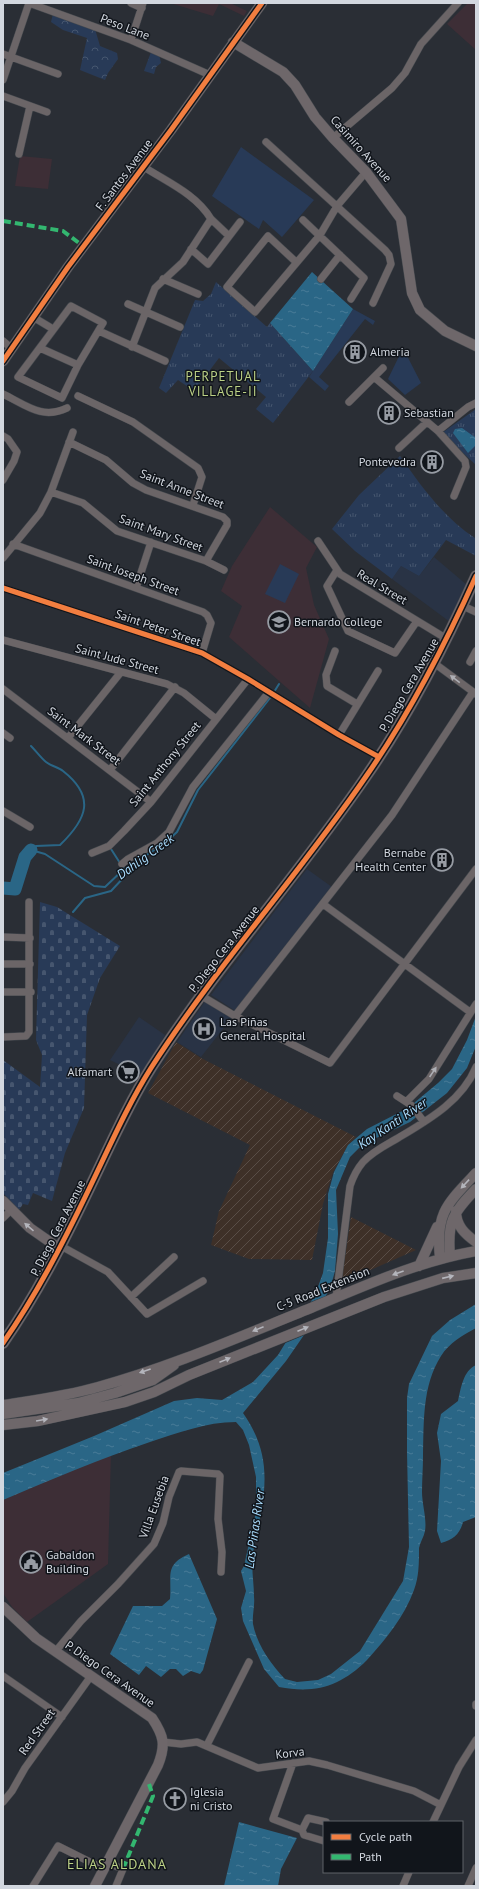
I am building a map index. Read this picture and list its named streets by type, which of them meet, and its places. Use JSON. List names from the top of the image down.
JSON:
{
  "streets": {
    "main road": [
      "Casimiro Avenue",
      "F. Santos Avenue",
      "P. Diego Cera Avenue",
      "C-5 Road Extension"
    ],
    "street": [
      "Peso Lane",
      "Saint Anne Street",
      "Saint Mary Street",
      "Saint Joseph Street",
      "Real Street",
      "Saint Peter Street",
      "Saint Jude Street",
      "Saint Mark Street",
      "Saint Anthony Street",
      "Villa Eusebia",
      "Red Street",
      "Korva"
    ]
  },
  "crossings": [
    ["Peso Lane", "F. Santos Avenue"],
    ["Casimiro Avenue", "F. Santos Avenue"],
    ["Saint Anne Street", "Saint Mary Street"],
    ["Saint Joseph Street", "Saint Peter Street"],
    ["Real Street", "P. Diego Cera Avenue"],
    ["Saint Peter Street", "P. Diego Cera Avenue"],
    ["Saint Peter Street", "Saint Anthony Street"],
    ["Saint Jude Street", "Saint Anthony Street"],
    ["P. Diego Cera Avenue", "Villa Eusebia"],
    ["P. Diego Cera Avenue", "Red Street"],
    ["P. Diego Cera Avenue", "Korva"],
    ["Saint Mark Street", "Saint Anthony Street"]
  ],
  "districts": ["PERPETUAL VILLAGE-II", "ELIAS ALDANA"],
  "water": ["Dahlig Creek", "Kay Kanti River", "Las Piñas River"],
  "places": {
    "building": [
      "Almeria",
      "Sebastian",
      "Pontevedra",
      "Bernabe Health Center"
    ],
    "school or university": ["Bernardo College"],
    "hospital": ["Las Piñas General Hospital"],
    "supermarket": ["Alfamart"],
    "public building": ["Gabaldon Building"],
    "church": ["Iglesia ni Cristo"]
  },
  "legend": ["Cycle path", "Path"]
}
